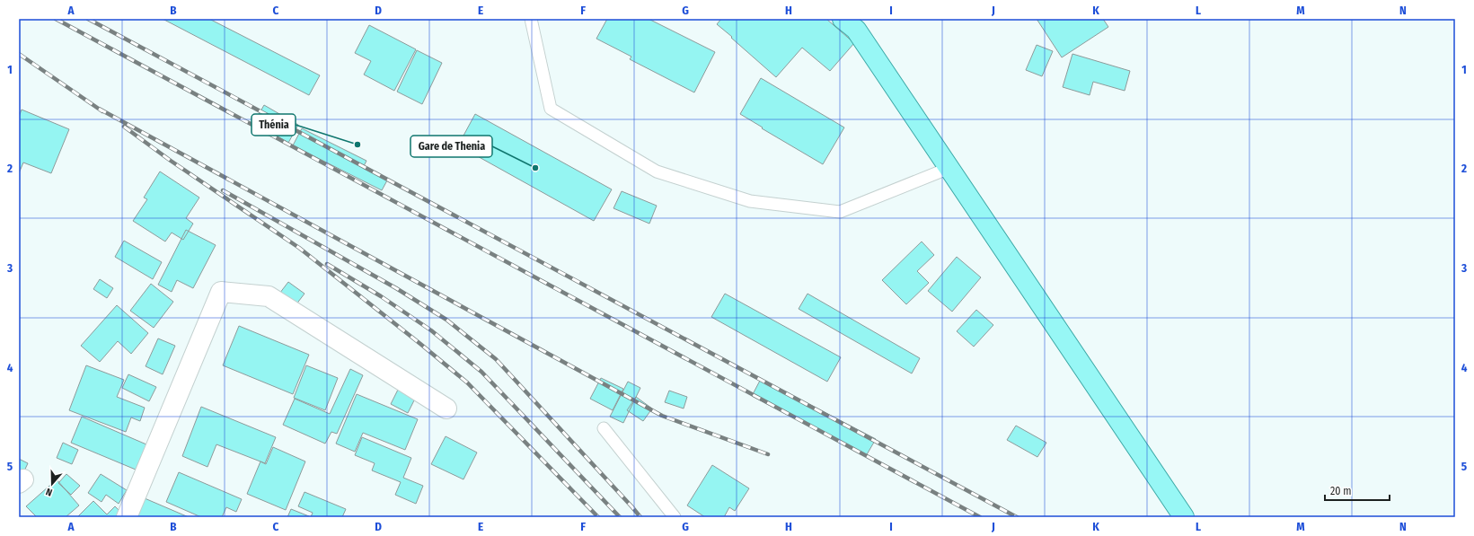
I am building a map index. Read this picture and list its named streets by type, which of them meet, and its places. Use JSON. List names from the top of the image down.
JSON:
{
  "places": ["Thénia", "Gare de Thenia"],
  "scale_bar": "20 m",
  "north": "bottom",
  "grid": {
    "columns": [
      "A",
      "B",
      "C",
      "D",
      "E",
      "F",
      "G",
      "H",
      "I",
      "J",
      "K",
      "L",
      "M",
      "N"
    ],
    "rows": [
      "1",
      "2",
      "3",
      "4",
      "5"
    ]
  }
}
